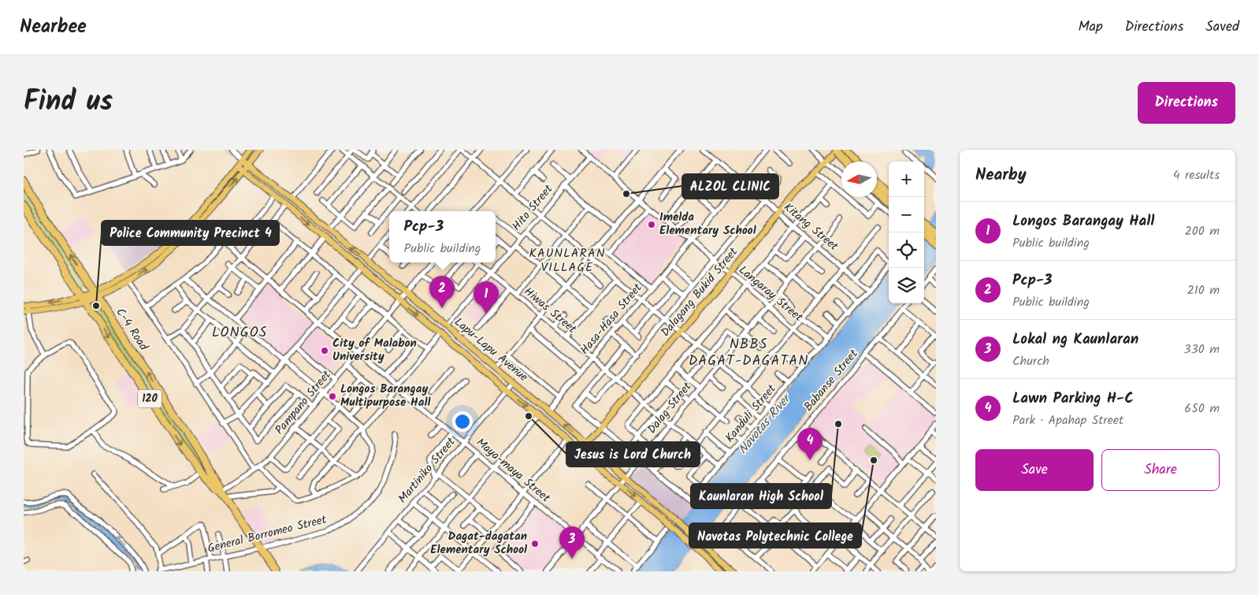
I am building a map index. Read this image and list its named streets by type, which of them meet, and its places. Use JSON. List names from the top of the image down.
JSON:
{
  "streets": {
    "highway": ["C-4 Road", "120"],
    "main road": ["Dalagang Bukid Street", "Lapu-Lapu Avenue"],
    "street": [
      "Hito Street",
      "Kitang Street",
      "Langaray Street",
      "Hiwas Street",
      "Hasa-Hasa Street",
      "Babanse Street",
      "Pampano Street",
      "Dalag Street",
      "Kanduli Street",
      "Martiniko Street",
      "Maya-maya Street",
      "General Borromeo Street"
    ]
  },
  "crossings": [
    ["Hito Street", "Langaray Street"],
    ["Hito Street", "Hiwas Street"],
    ["Hito Street", "Lapu-Lapu Avenue"],
    ["Kitang Street", "Dalagang Bukid Street"],
    ["Kitang Street", "Hasa-Hasa Street"],
    ["Kitang Street", "Dalag Street"],
    ["Kitang Street", "Kanduli Street"],
    ["Dalagang Bukid Street", "Langaray Street"],
    ["Dalagang Bukid Street", "Hiwas Street"],
    ["Dalagang Bukid Street", "Lapu-Lapu Avenue"],
    ["Langaray Street", "Hasa-Hasa Street"],
    ["Langaray Street", "Dalag Street"],
    ["Langaray Street", "Kanduli Street"],
    ["Hiwas Street", "Hasa-Hasa Street"],
    ["Hiwas Street", "Dalag Street"],
    ["Hiwas Street", "Kanduli Street"],
    ["Hasa-Hasa Street", "Lapu-Lapu Avenue"],
    ["C-4 Road", "Pampano Street"],
    ["C-4 Road", "General Borromeo Street"],
    ["Lapu-Lapu Avenue", "Pampano Street"],
    ["Lapu-Lapu Avenue", "Dalag Street"],
    ["Lapu-Lapu Avenue", "Martiniko Street"],
    ["Pampano Street", "Maya-maya Street"],
    ["Dalag Street", "Maya-maya Street"],
    ["Martiniko Street", "Maya-maya Street"]
  ],
  "districts": ["KAUNLARAN VILLAGE", "LONGOS", "NBBS DAGAT-DAGATAN"],
  "water": ["Navotas River"],
  "places": [
    "ALZOL CLINIC",
    "Imelda Elementary School",
    "Police Community Precinct 4",
    "City of Malabon University",
    "Longos Barangay Multipurpose Hall",
    "Jesus is Lord Church",
    "Kaunlaran High School",
    "Navotas Polytechnic College",
    "Dagat-dagatan Elementary School"
  ],
  "north": "left",
  "page": {
    "header": "Nearbee",
    "nav": ["Map", "Directions", "Saved"],
    "title": "Find us",
    "buttons": [
      "Directions",
      ["Save", "Share"]
    ],
    "heading": ["Nearby", "4 results"],
    "map_buttons": ["+", "−"],
    "list": [
      {
        "mark": "1",
        "name": "Longos Barangay Hall",
        "note": "Public building",
        "value": "200 m"
      },
      {
        "mark": "2",
        "name": "Pcp-3",
        "note": "Public building",
        "value": "210 m"
      },
      {
        "mark": "3",
        "name": "Lokal ng Kaunlaran",
        "note": "Church",
        "value": "330 m"
      },
      {
        "mark": "4",
        "name": "Lawn Parking H-C",
        "note": "Park · Apahap Street",
        "value": "650 m"
      }
    ],
    "popup": ["Pcp-3", "Public building"],
    "pins": [
      "2",
      "1",
      "4",
      "3"
    ]
  }
}
